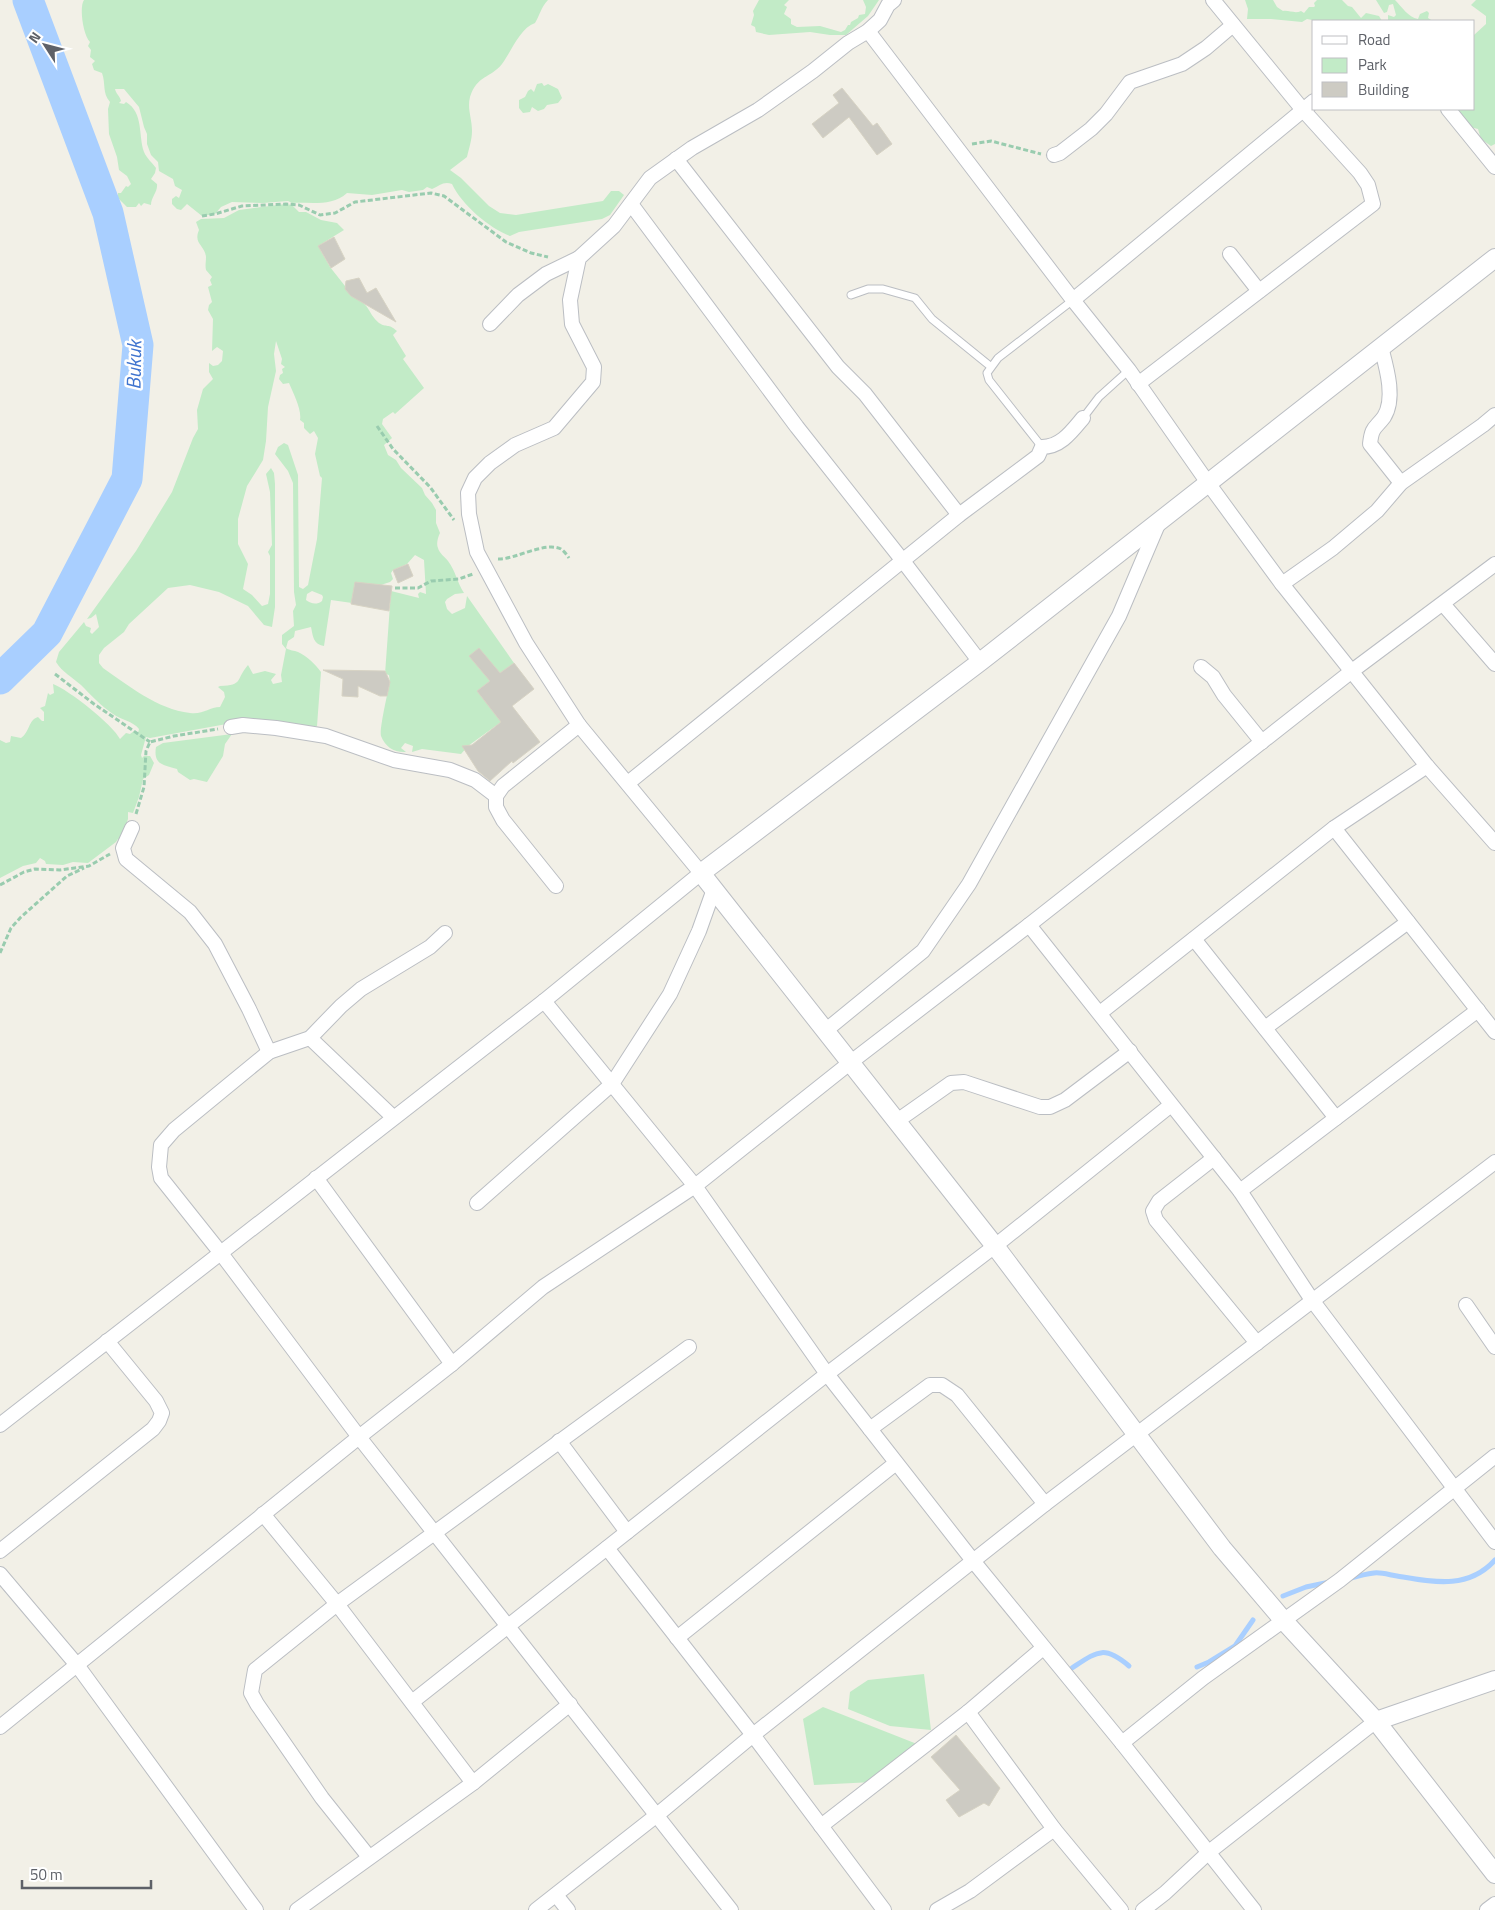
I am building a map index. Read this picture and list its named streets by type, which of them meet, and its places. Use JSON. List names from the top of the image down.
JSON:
{
  "water": ["Bukuk"],
  "legend": ["Road", "Park", "Building"],
  "scale_bar": "50 m",
  "north": "top left"
}
